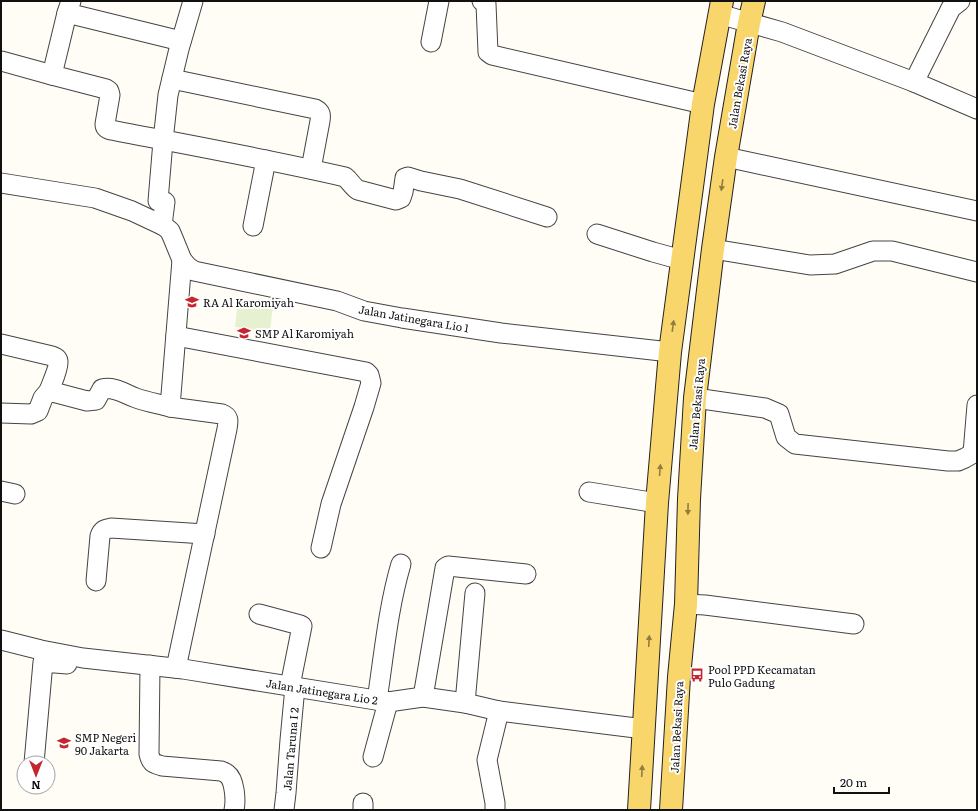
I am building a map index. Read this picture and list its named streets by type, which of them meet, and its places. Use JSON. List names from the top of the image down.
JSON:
{
  "streets": {
    "main road": ["Jalan Bekasi Raya"],
    "street": ["Jalan Jatinegara Lio 1", "Jalan Jatinegara Lio 2", "Jalan Taruna I 2"]
  },
  "crossings": [
    ["Jalan Jatinegara Lio 2", "Jalan Taruna I 2"]
  ],
  "places": {
    "school or university": ["RA Al Karomiyah", "SMP Al Karomiyah", "SMP Negeri 90 Jakarta"],
    "bus stop": ["Pool PPD Kecamatan Pulo Gadung"]
  },
  "scale_bar": "20 m",
  "north": "bottom"
}
